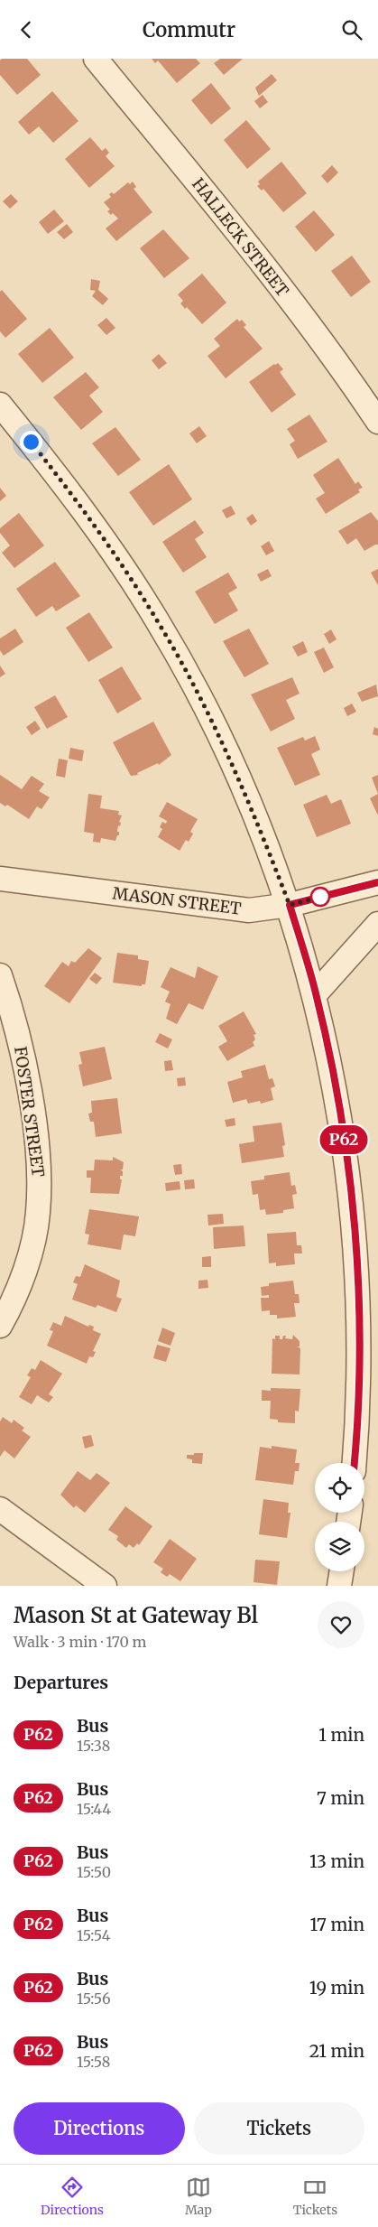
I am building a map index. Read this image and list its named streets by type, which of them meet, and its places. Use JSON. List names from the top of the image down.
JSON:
{
  "streets": {
    "street": ["HALLECK STREET", "MASON STREET", "FOSTER STREET"]
  },
  "lines": ["bus line P62"],
  "page": {
    "header": "Commutr",
    "on_map": "P62",
    "heading": [
      ["Mason St at Gateway Bl", "Walk · 3 min · 170 m"],
      "Departures"
    ],
    "list": [
      {
        "mark": "P62",
        "name": "Bus",
        "note": "15:38",
        "value": "1 min"
      },
      {
        "mark": "P62",
        "name": "Bus",
        "note": "15:44",
        "value": "7 min"
      },
      {
        "mark": "P62",
        "name": "Bus",
        "note": "15:50",
        "value": "13 min"
      },
      {
        "mark": "P62",
        "name": "Bus",
        "note": "15:54",
        "value": "17 min"
      },
      {
        "mark": "P62",
        "name": "Bus",
        "note": "15:56",
        "value": "19 min"
      },
      {
        "mark": "P62",
        "name": "Bus",
        "note": "15:58",
        "value": "21 min"
      }
    ],
    "buttons": ["Directions", "Tickets"],
    "tabs": ["Directions", "Map", "Tickets"]
  }
}
